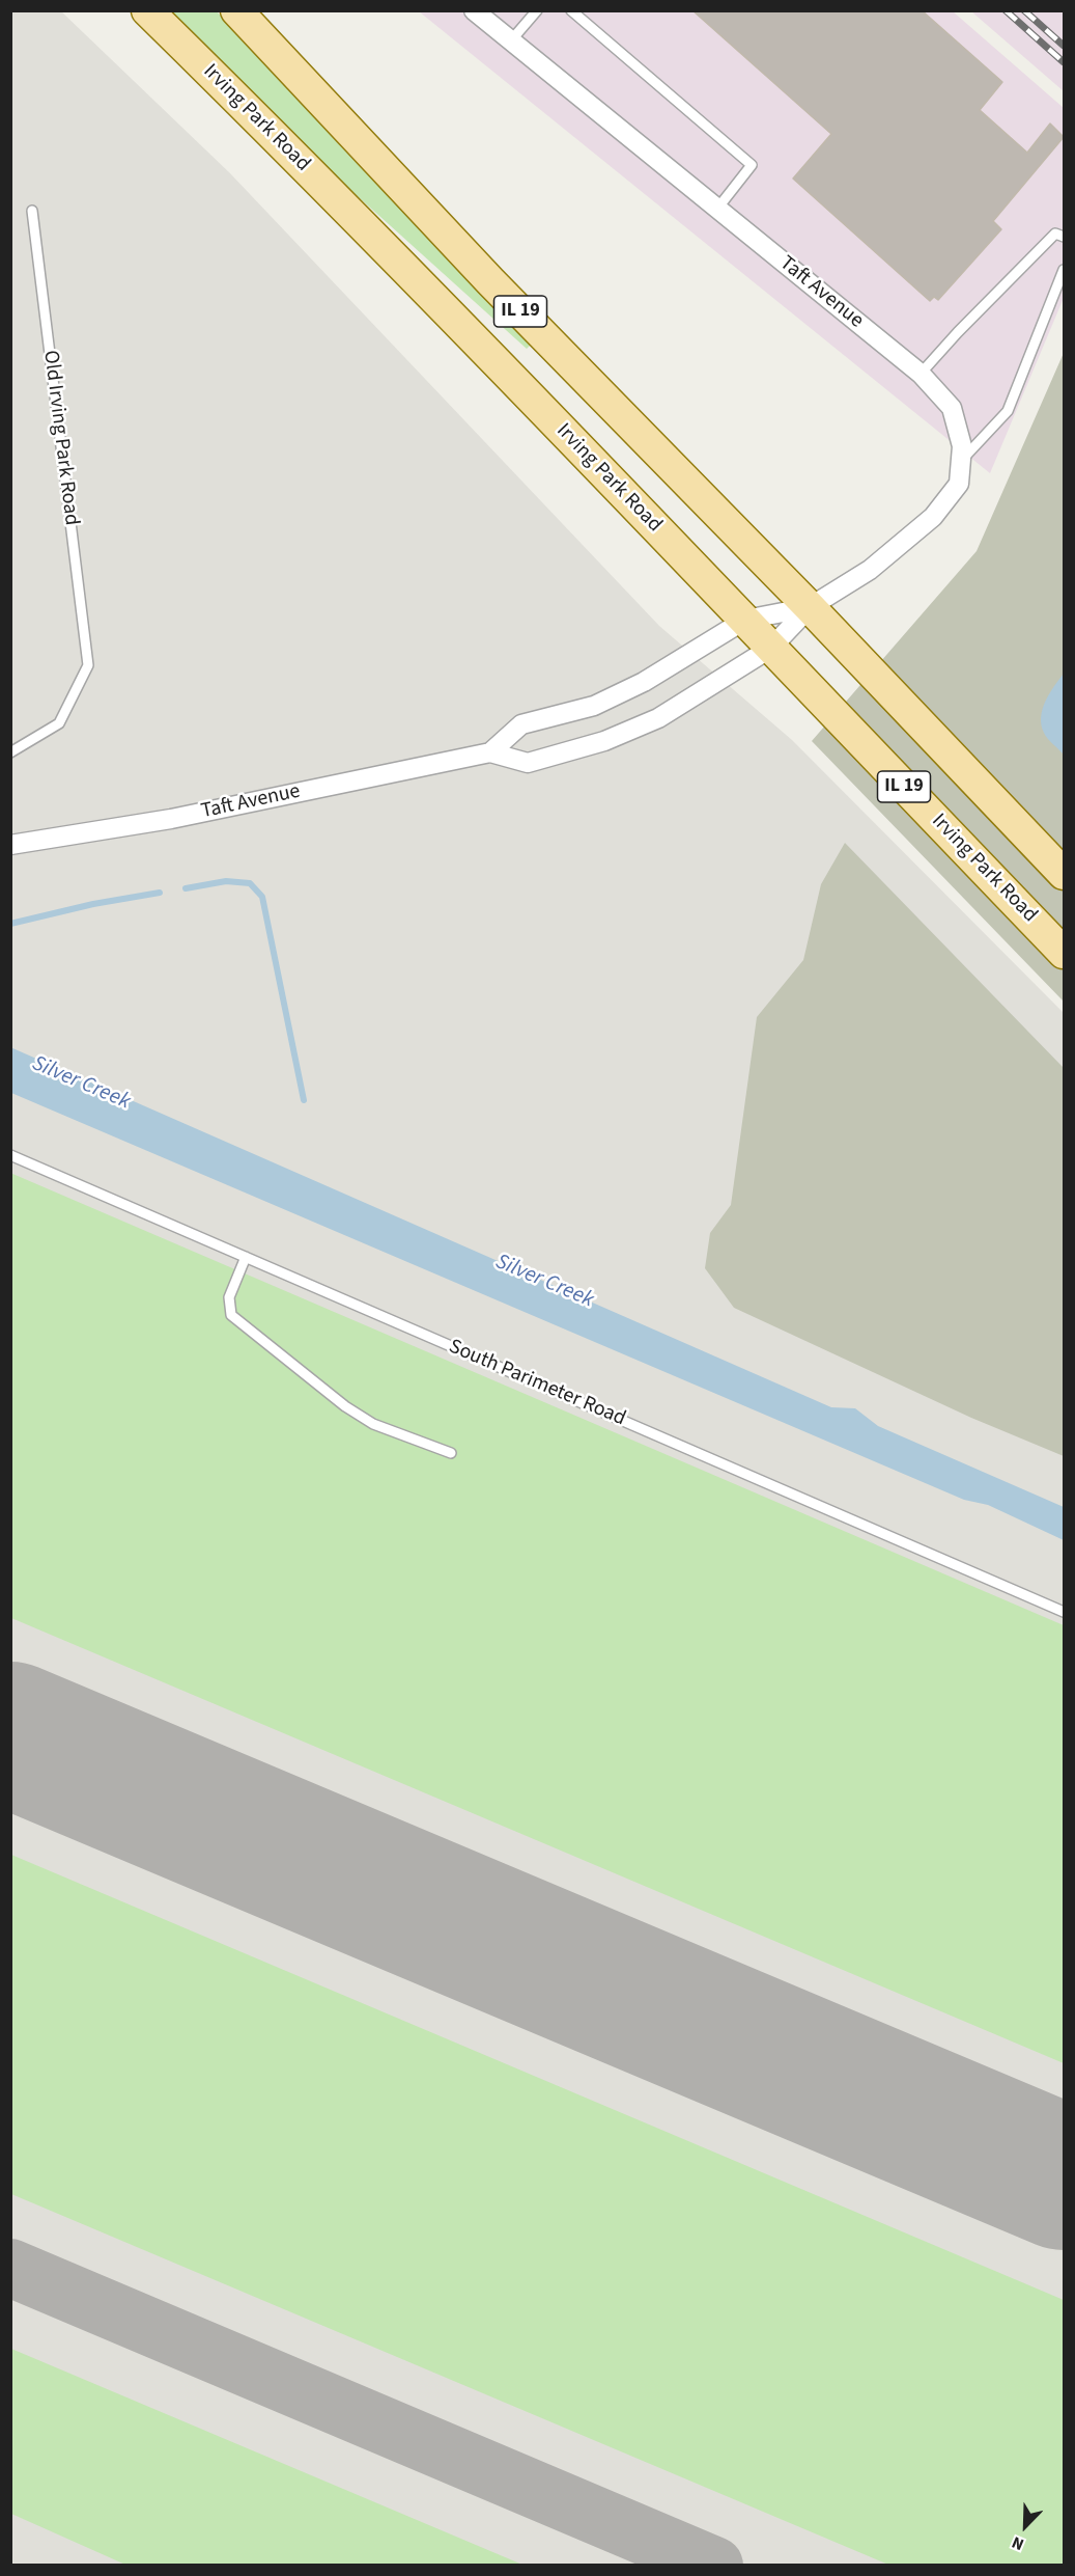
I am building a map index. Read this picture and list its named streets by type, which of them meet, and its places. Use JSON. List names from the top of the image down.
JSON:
{
  "streets": {
    "main road": ["Irving Park Road", "IL 19"],
    "street": ["Taft Avenue"],
    "lane": ["Old Irving Park Road", "South Parimeter Road"]
  },
  "crossings": [
    ["Irving Park Road", "Taft Avenue"],
    ["Taft Avenue", "IL 19"]
  ],
  "water": ["Silver Creek"],
  "north": "bottom left"
}
